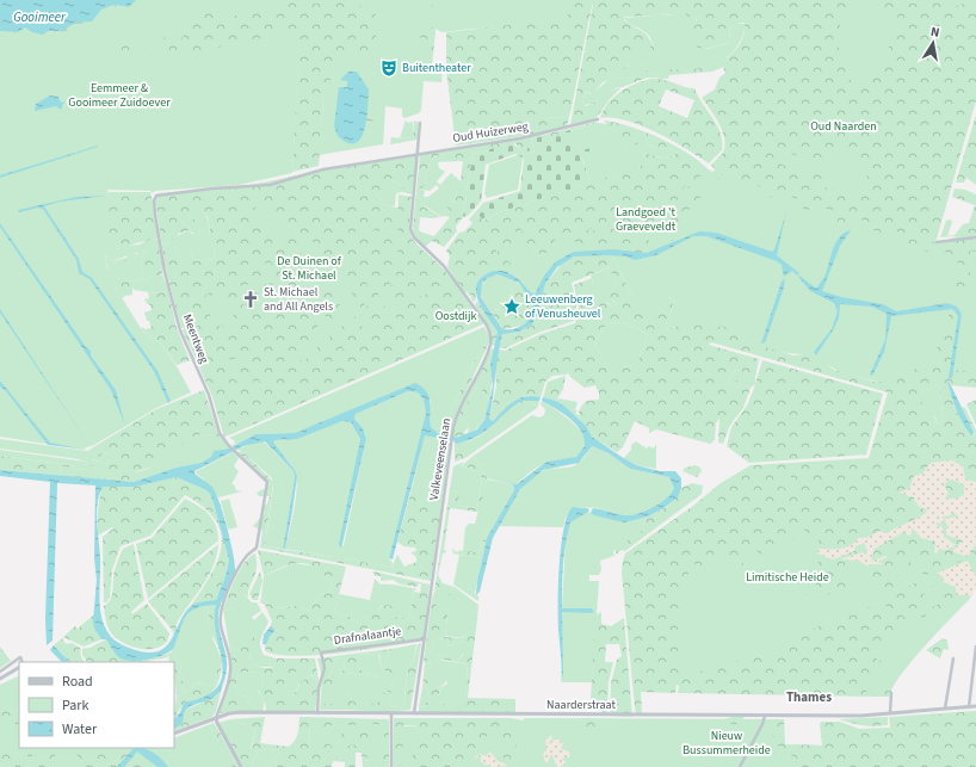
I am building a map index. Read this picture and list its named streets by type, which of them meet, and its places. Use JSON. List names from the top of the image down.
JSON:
{
  "streets": {
    "street": [
      "Oud Huizerweg",
      "Meentweg",
      "Valkeveenselaan",
      "Drafnalaantje",
      "Naarderstraat"
    ]
  },
  "crossings": [
    ["Oud Huizerweg", "Meentweg"],
    ["Oud Huizerweg", "Valkeveenselaan"],
    ["Meentweg", "Valkeveenselaan"],
    ["Meentweg", "Naarderstraat"],
    ["Valkeveenselaan", "Drafnalaantje"],
    ["Valkeveenselaan", "Naarderstraat"],
    ["Drafnalaantje", "Naarderstraat"]
  ],
  "districts": ["Thames"],
  "water": ["Gooimeer"],
  "parks": [
    "Eemmeer & Gooimeer Zuidoever",
    "Oud Naarden",
    "Landgoed 't Graeveveldt",
    "De Duinen of St. Michael",
    "Oostdijk",
    "Limitische Heide",
    "Nieuw Bussummerheide"
  ],
  "places": {
    "theatre": ["Buitentheater"],
    "church": ["St. Michael and All Angels"],
    "place": ["Leeuwenberg of Venusheuvel"]
  },
  "legend": ["Road", "Park", "Water"],
  "north": "top"
}
